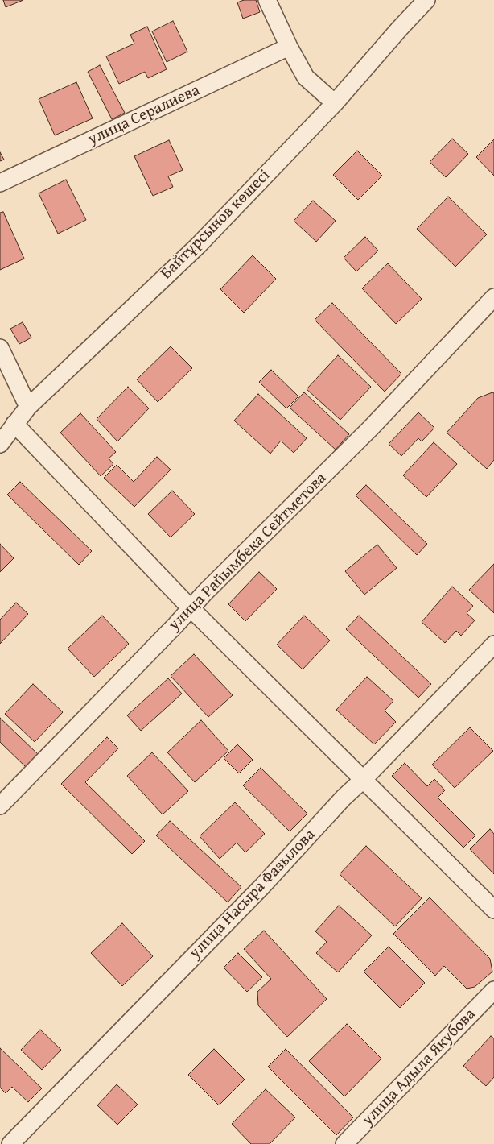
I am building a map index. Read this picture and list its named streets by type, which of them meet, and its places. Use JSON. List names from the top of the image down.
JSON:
{
  "streets": {
    "street": [
      "улица Сералиева",
      "Байтұрсынов көшесі",
      "улица Райымбека Сейтметова",
      "улица Насыра Фазылова",
      "улица Адыла Якубова"
    ]
  }
}
